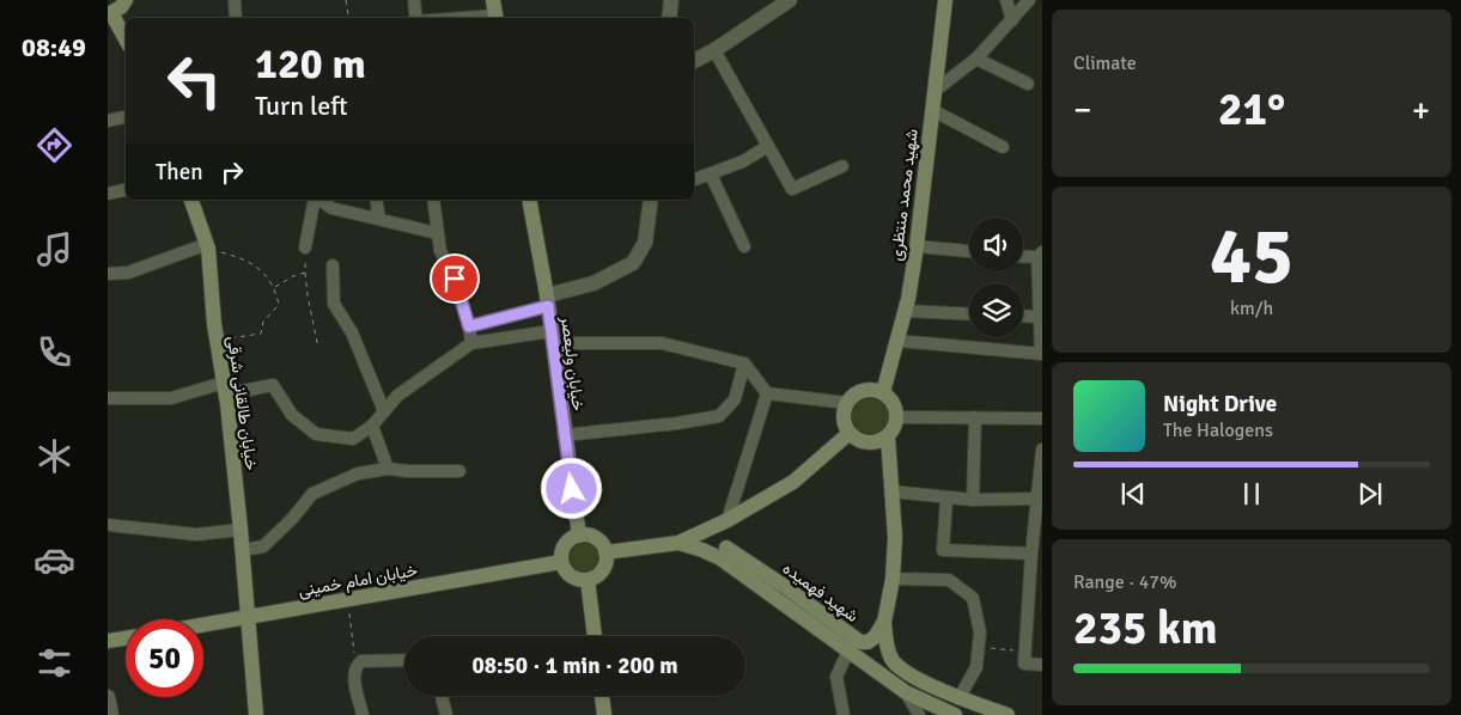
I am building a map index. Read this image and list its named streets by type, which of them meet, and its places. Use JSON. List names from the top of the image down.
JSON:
{
  "streets": {
    "main road": [
      "شهید محمد منتظری",
      "خیابان ولیعصر",
      "خیابان طالقانی شرقی",
      "خیابان امام خمینی",
      "شهید فهمیده"
    ]
  },
  "crossings": [
    ["شهید محمد منتظری", "شهید فهمیده"],
    ["خیابان ولیعصر", "خیابان امام خمینی"],
    ["خیابان طالقانی شرقی", "خیابان امام خمینی"]
  ],
  "page": {
    "tabs": "08:49",
    "tile": [
      "Climate",
      ["45", "km/h"],
      ["Range · 47%", "235 km"]
    ],
    "turn": ["120 m", "Turn left"],
    "heat": ["−", "21°", "+"],
    "then": "Then",
    "song": ["Night Drive", "The Halogens"],
    "limit": "50",
    "trip": "08:50 · 1 min · 200 m"
  }
}
